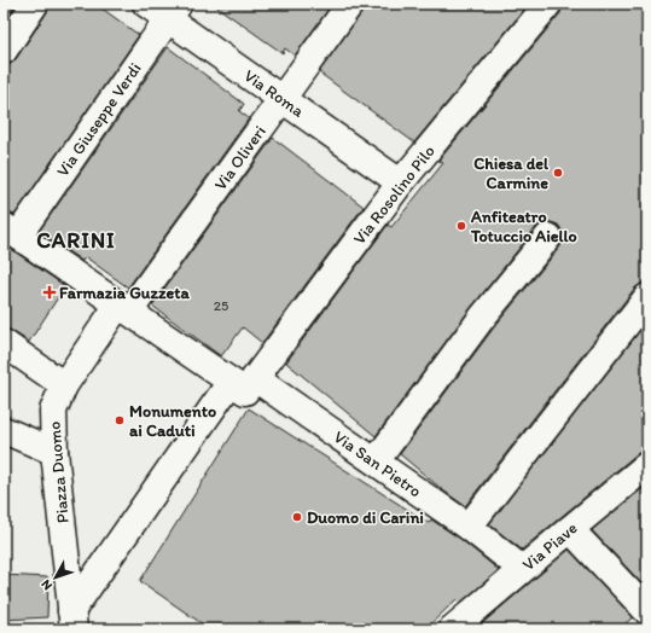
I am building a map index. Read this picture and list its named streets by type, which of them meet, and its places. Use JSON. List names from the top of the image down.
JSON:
{
  "streets": {
    "street": [
      "Via Roma",
      "Via Giuseppe Verdi",
      "Via Oliveri",
      "Via Rosolino Pilo",
      "Via San Pietro",
      "Piazza Duomo",
      "Via Piave"
    ]
  },
  "crossings": [
    ["Via Roma", "Via Giuseppe Verdi"],
    ["Via Roma", "Via Oliveri"],
    ["Via Roma", "Via Rosolino Pilo"],
    ["Via Giuseppe Verdi", "Via San Pietro"],
    ["Via Oliveri", "Via San Pietro"],
    ["Via Oliveri", "Piazza Duomo"],
    ["Via Rosolino Pilo", "Via San Pietro"],
    ["Via Rosolino Pilo", "Piazza Duomo"],
    ["Via San Pietro", "Piazza Duomo"],
    ["Via San Pietro", "Via Piave"]
  ],
  "districts": ["CARINI"],
  "places": {
    "other": [
      "Chiesa del Carmine",
      "Anfiteatro Totuccio Aiello",
      "Monumento ai Caduti",
      "Duomo di Carini"
    ],
    "health": ["Farmazia Guzzeta"]
  },
  "house_numbers": ["25"],
  "north": "bottom left"
}
